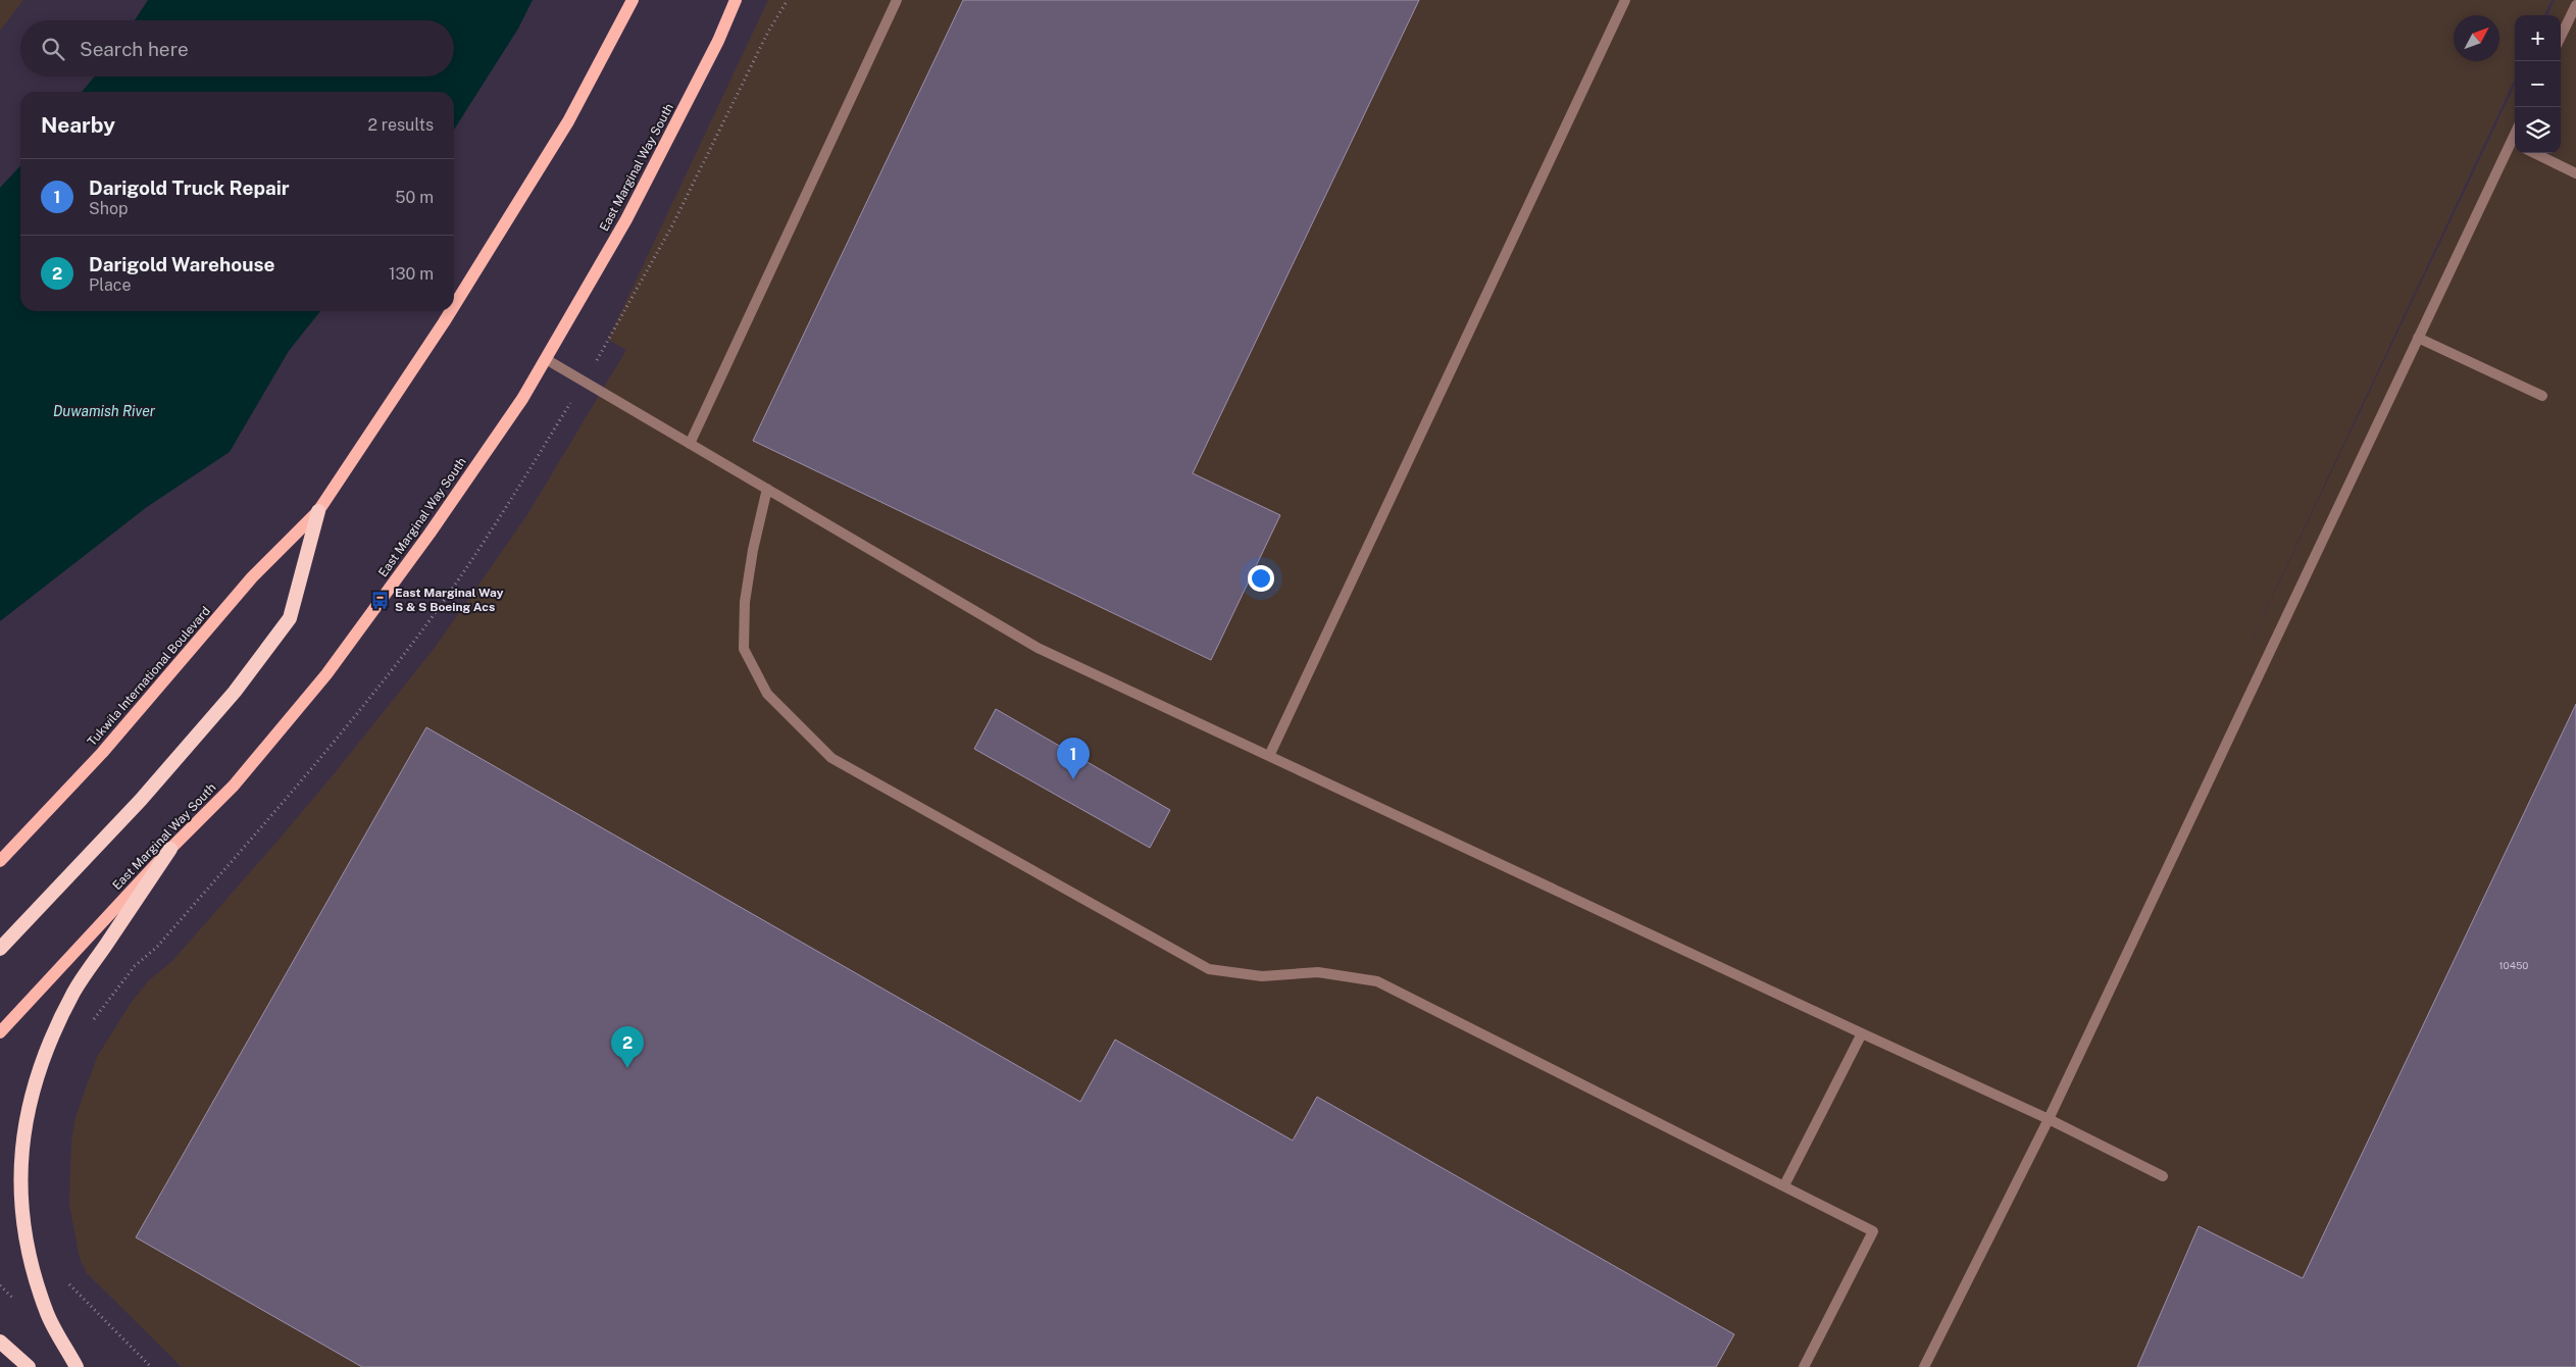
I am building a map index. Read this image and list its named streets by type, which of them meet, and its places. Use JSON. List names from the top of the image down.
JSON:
{
  "streets": {
    "main road": ["East Marginal Way South", "Tukwila International Boulevard"]
  },
  "water": ["Duwamish River"],
  "places": {
    "bus stop": ["East Marginal Way S & S Boeing Acs"]
  },
  "house_numbers": ["10450"],
  "north": "top right",
  "page": {
    "map_buttons": ["+", "−"],
    "search": "Search here",
    "heading": ["Nearby", "2 results"],
    "list": [
      {
        "mark": "1",
        "name": "Darigold Truck Repair",
        "note": "Shop",
        "value": "50 m"
      },
      {
        "mark": "2",
        "name": "Darigold Warehouse",
        "note": "Place",
        "value": "130 m"
      }
    ],
    "pins": ["1", "2"]
  }
}
